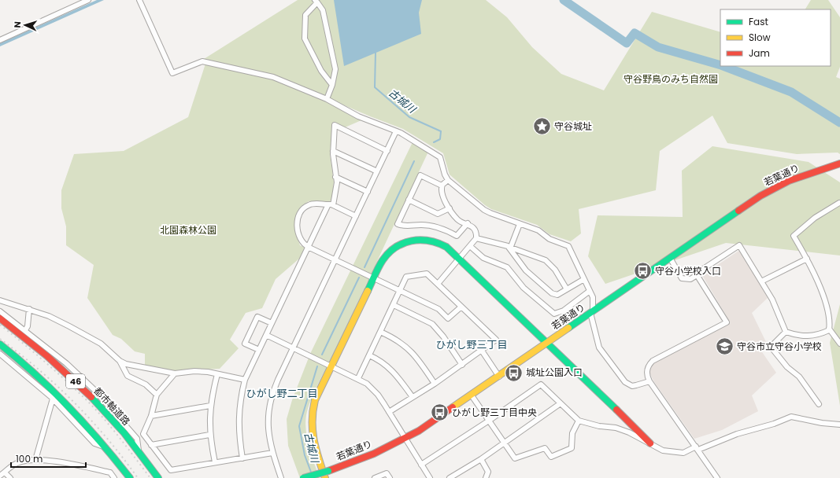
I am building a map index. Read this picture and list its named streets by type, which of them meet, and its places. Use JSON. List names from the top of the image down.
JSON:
{
  "streets": {
    "street": ["若葉通り", "46", "都市軸道路"]
  },
  "districts": ["ひがし野三丁目", "ひがし野二丁目"],
  "water": ["古城川"],
  "parks": ["守谷野鳥のみち自然園", "北園森林公園"],
  "places": {
    "place": ["守谷城址"],
    "bus stop": ["守谷小学校入口", "城址公園入口", "ひがし野三丁目中央"],
    "school or university": ["守谷市立守谷小学校"]
  },
  "legend": ["Fast", "Slow", "Jam"],
  "scale_bar": "100 m",
  "north": "left"
}
